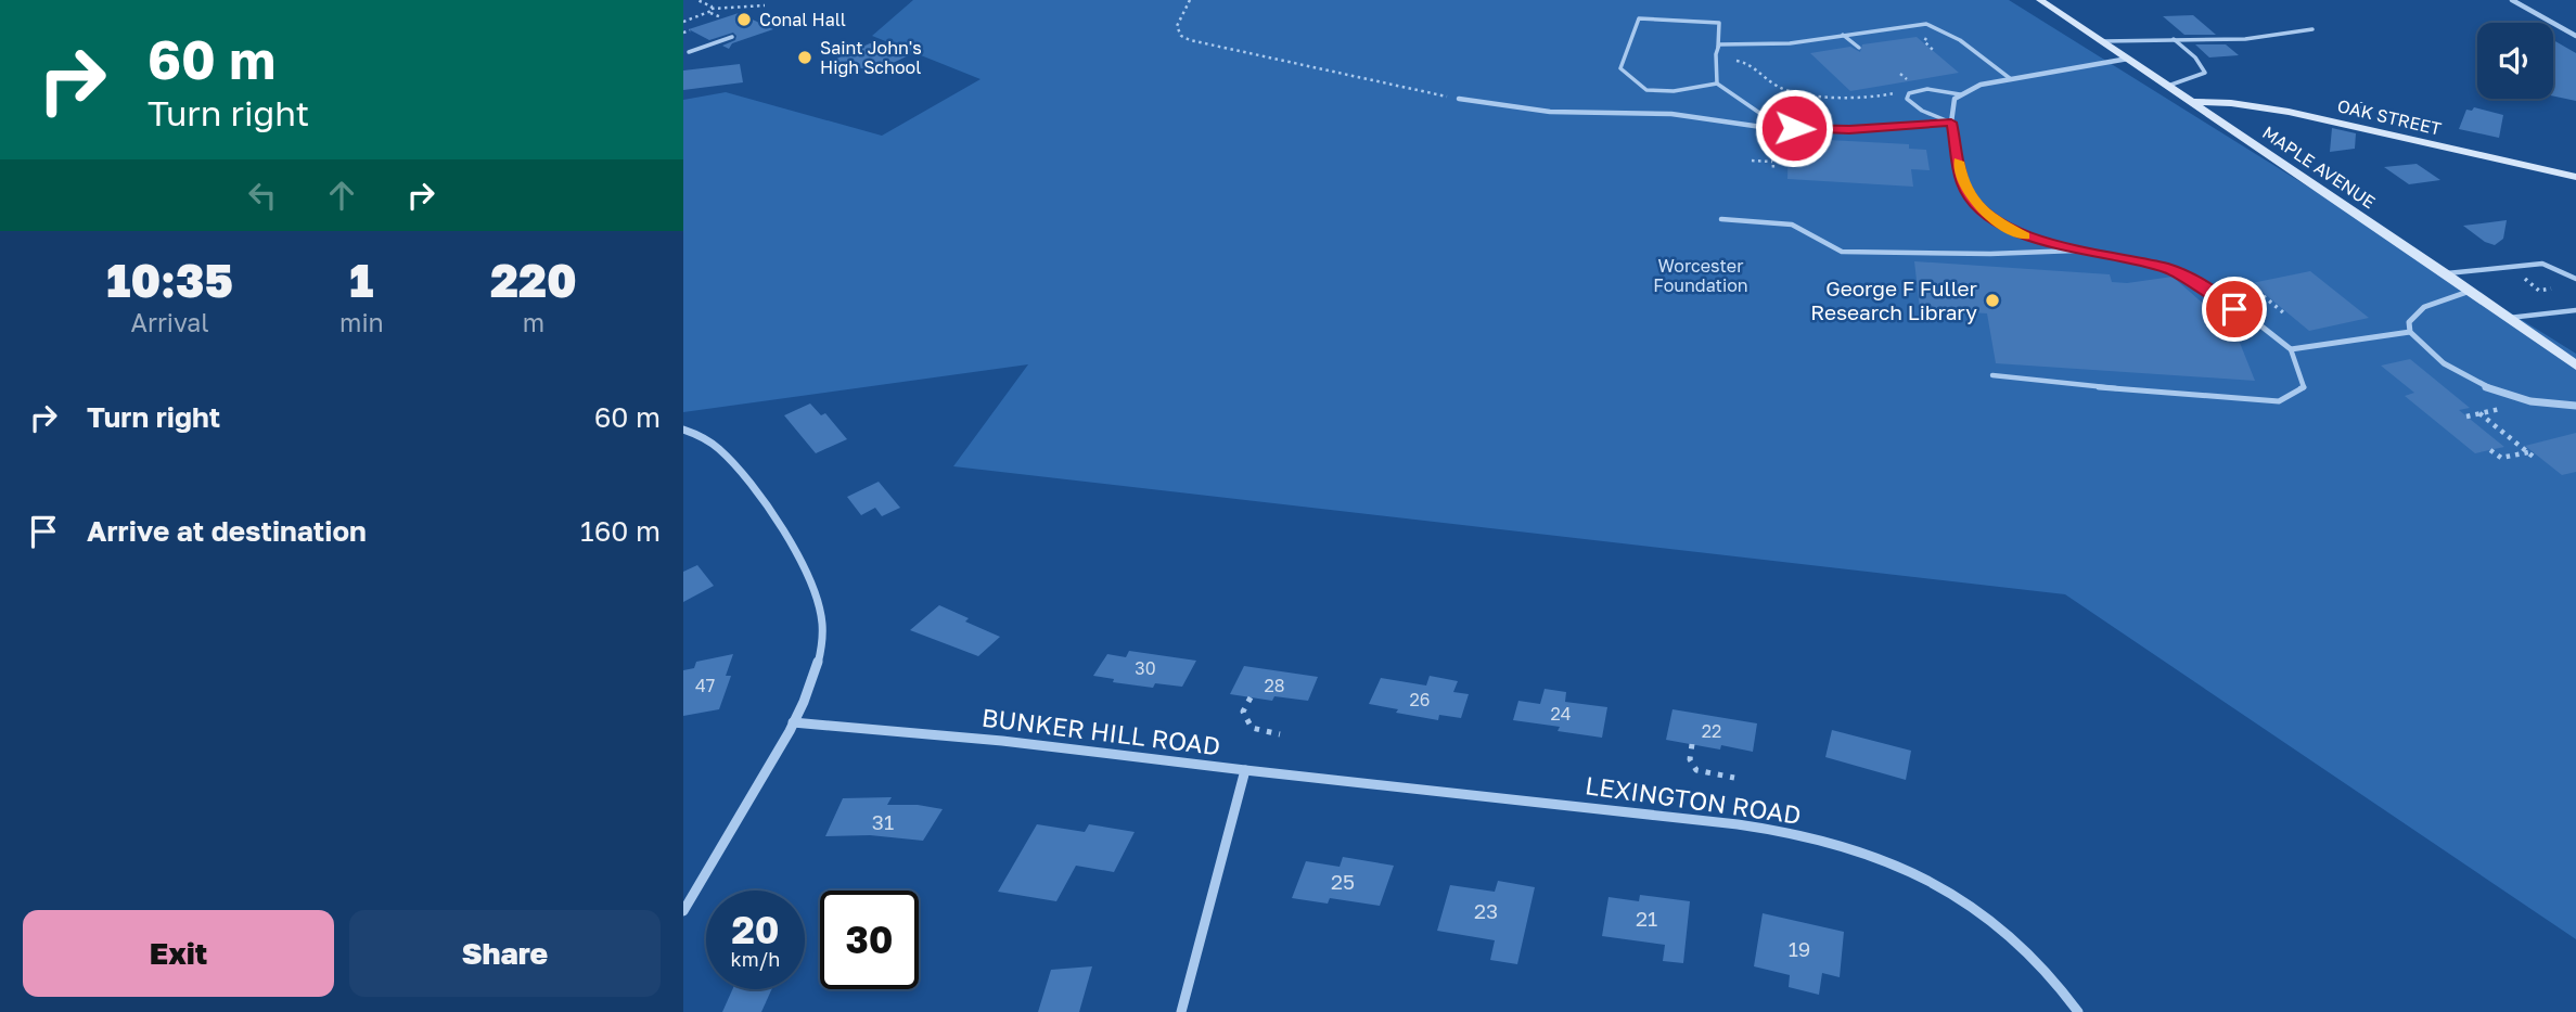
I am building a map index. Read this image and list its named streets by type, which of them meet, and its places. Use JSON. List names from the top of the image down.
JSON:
{
  "streets": {
    "main road": ["OAK STREET", "MAPLE AVENUE"],
    "street": ["BUNKER HILL ROAD", "LEXINGTON ROAD"]
  },
  "crossings": [
    ["OAK STREET", "MAPLE AVENUE"],
    ["BUNKER HILL ROAD", "LEXINGTON ROAD"]
  ],
  "parks": ["Worcester Foundation"],
  "places": ["Conal Hall", "Saint John's High School", "George F Fuller Research Library"],
  "house_numbers": [
    "30",
    "47",
    "28",
    "26",
    "24",
    "22",
    "31",
    "25",
    "23",
    "21",
    "19"
  ],
  "page": {
    "turn": ["60 m", "Turn right"],
    "eta": [
      "10:35",
      "Arrival",
      "1",
      "min",
      "220",
      "m"
    ],
    "list": [
      {
        "name": "Turn right",
        "value": "60 m"
      },
      {
        "name": "Arrive at destination",
        "value": "160 m"
      }
    ],
    "speed": "20 km/h",
    "limit": "30",
    "buttons": ["Exit", "Share"]
  }
}
